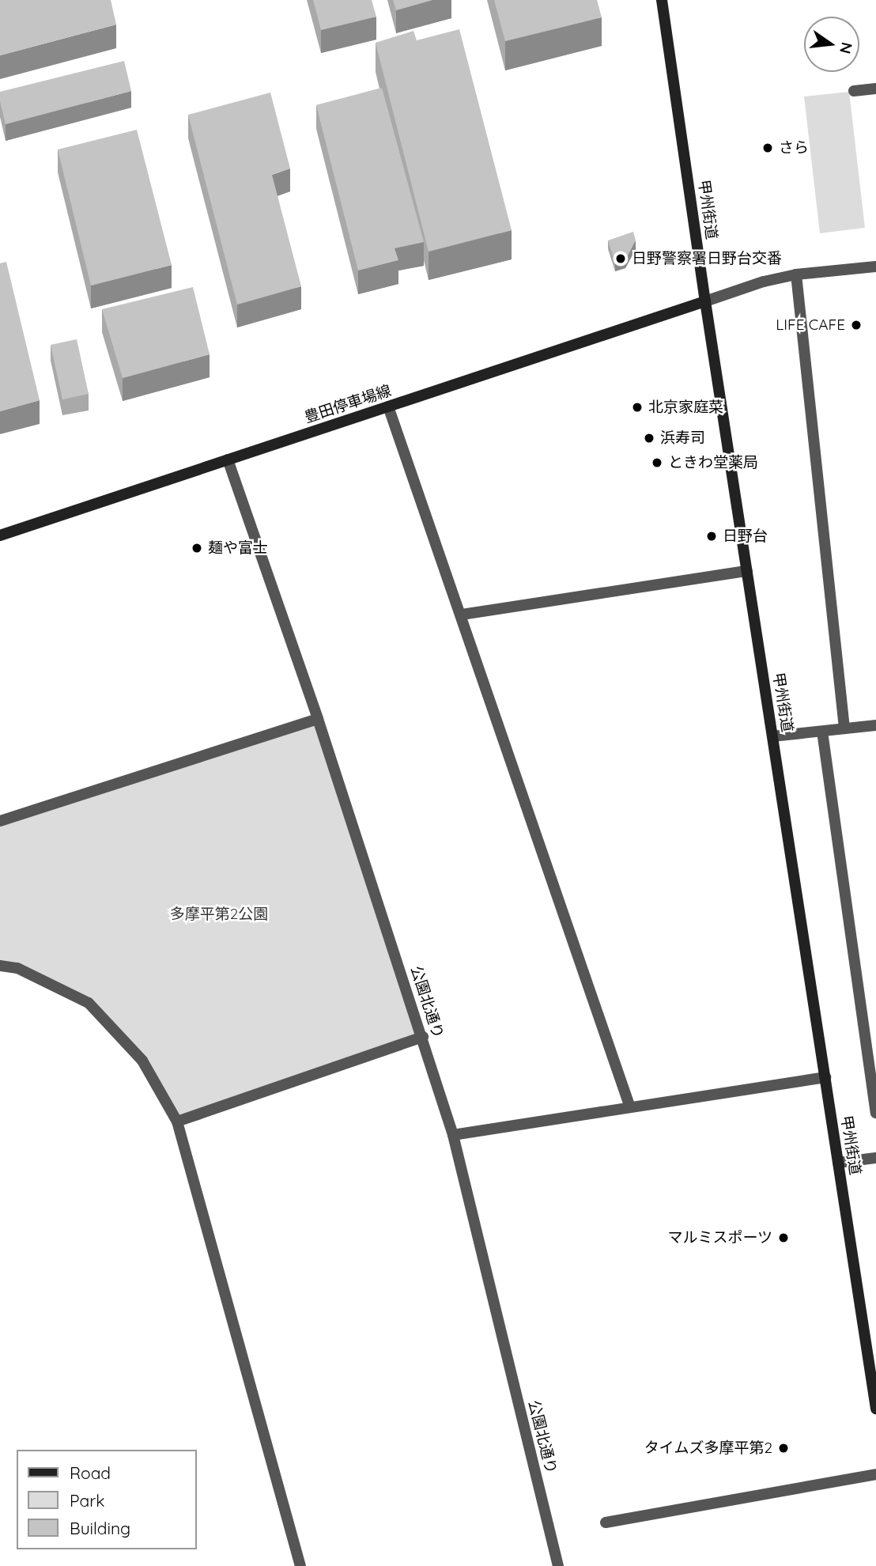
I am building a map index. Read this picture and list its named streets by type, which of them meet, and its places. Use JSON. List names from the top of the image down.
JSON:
{
  "streets": {
    "main road": ["甲州街道", "豊田停車場線"],
    "street": ["公園北通り"]
  },
  "crossings": [
    ["甲州街道", "豊田停車場線"],
    ["豊田停車場線", "公園北通り"]
  ],
  "parks": ["多摩平第2公園"],
  "places": [
    "さら",
    "日野警察署日野台交番",
    "LIFE CAFE",
    "北京家庭菜",
    "浜寿司",
    "ときわ堂薬局",
    "日野台",
    "麺や富士",
    "マルミスポーツ",
    "タイムズ多摩平第2"
  ],
  "legend": ["Road", "Park", "Building"],
  "north": "right"
}
